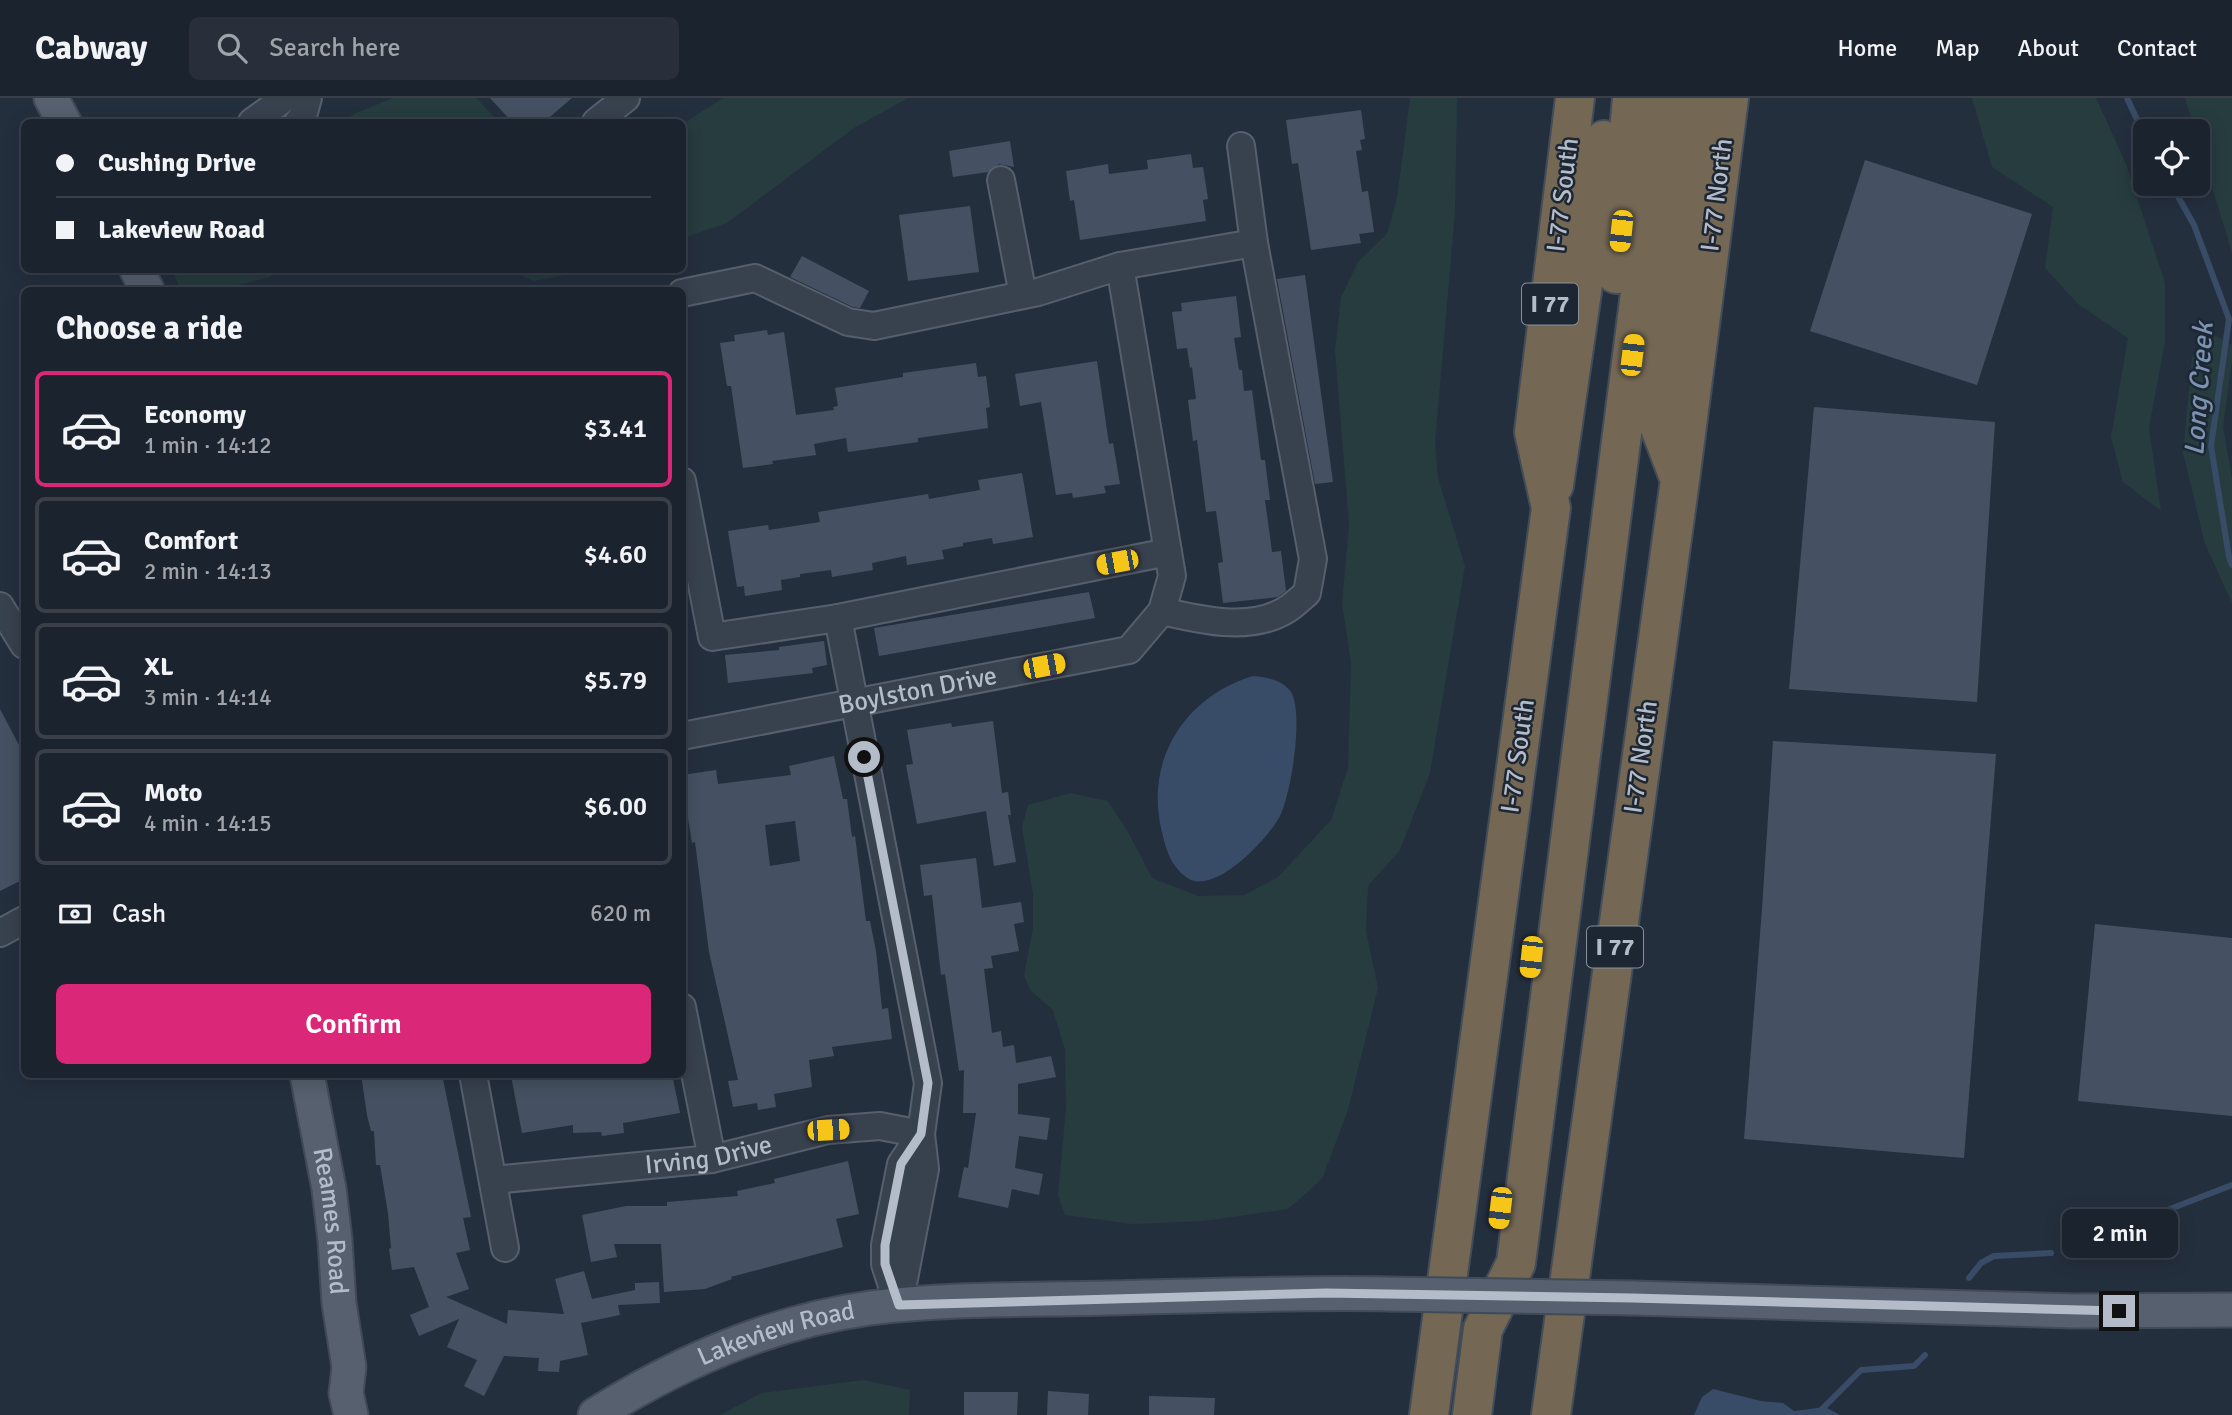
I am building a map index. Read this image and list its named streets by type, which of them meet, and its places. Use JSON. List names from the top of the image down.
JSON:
{
  "streets": {
    "highway": ["I-77 South", "I-77 North", "I 77"],
    "main road": ["Reames Road", "Lakeview Road"],
    "street": ["Boylston Drive", "Irving Drive"]
  },
  "crossings": [
    ["I-77 South", "I 77"],
    ["I-77 North", "I 77"]
  ],
  "water": ["Long Creek"],
  "page": {
    "header": "Cabway",
    "search": "Search here",
    "nav": [
      "Home",
      "Map",
      "About",
      "Contact"
    ],
    "banner": ["Cushing Drive", "Lakeview Road"],
    "heading": "Choose a ride",
    "list": [
      {
        "name": "Economy",
        "note": "1 min · 14:12",
        "value": "$3.41"
      },
      {
        "name": "Comfort",
        "note": "2 min · 14:13",
        "value": "$4.60"
      },
      {
        "name": "XL",
        "note": "3 min · 14:14",
        "value": "$5.79"
      },
      {
        "name": "Moto",
        "note": "4 min · 14:15",
        "value": "$6.00"
      }
    ],
    "pay": ["Cash", "620 m"],
    "buttons": "Confirm",
    "bubble": "2 min"
  }
}
